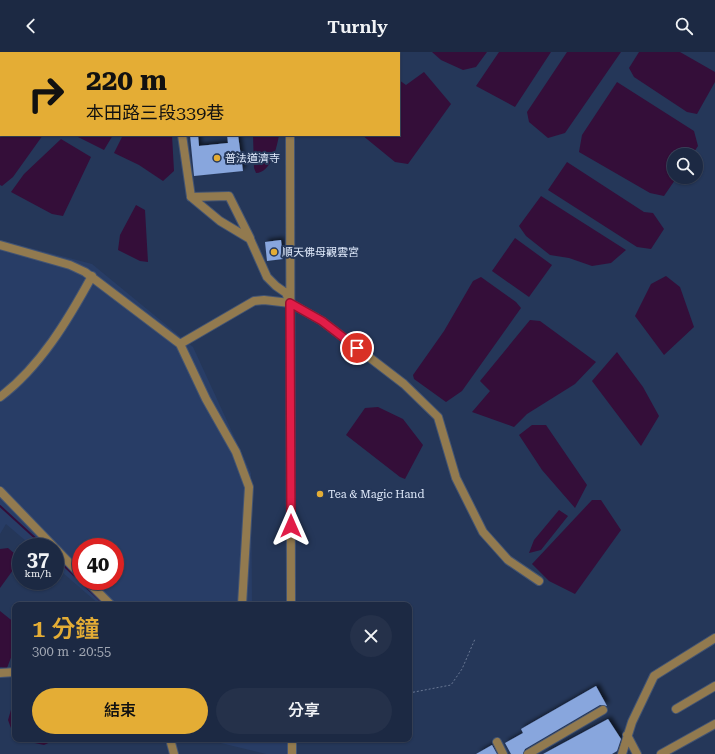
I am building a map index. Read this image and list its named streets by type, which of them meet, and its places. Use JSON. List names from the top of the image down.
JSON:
{
  "places": ["普法道濟寺", "順天佛母觀雲宮", "Tea & Magic Hand"],
  "page": {
    "header": "Turnly",
    "turn": ["220 m", "本田路三段339巷"],
    "speed": "37 km/h",
    "limit": "40",
    "heading": ["1 分鐘", "300 m · 20:55"],
    "buttons": ["結束", "分享"]
  }
}
